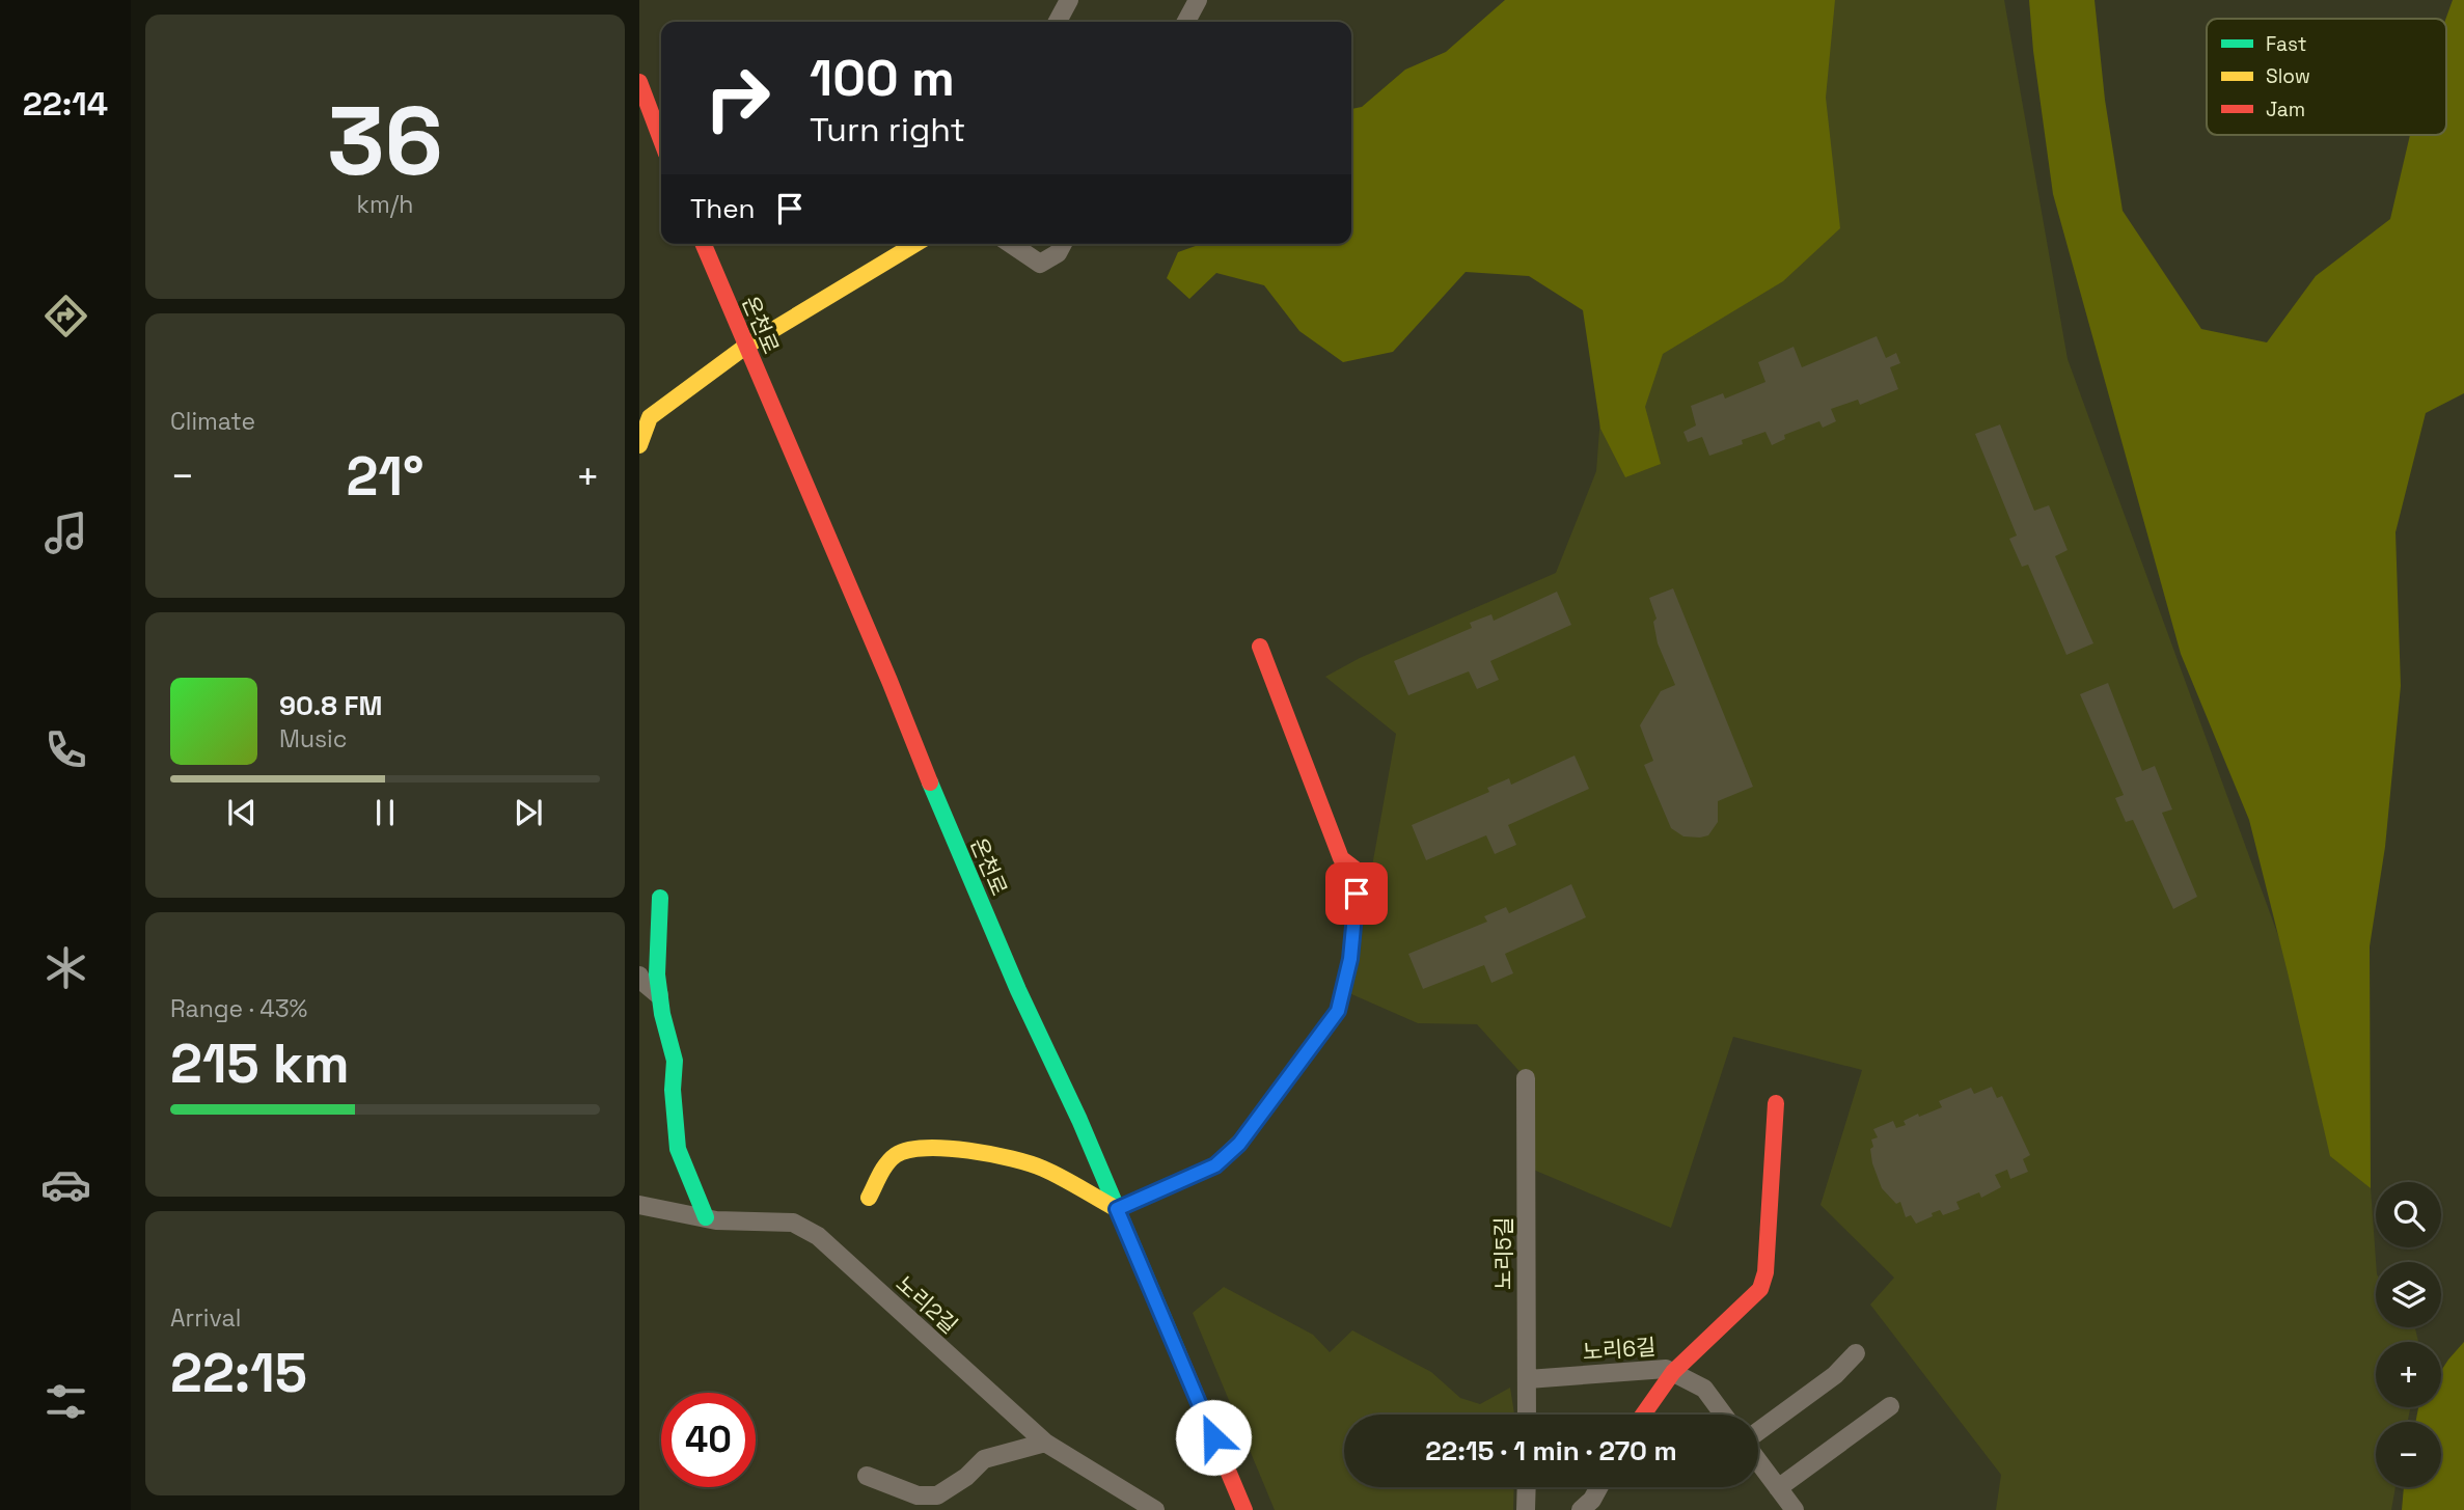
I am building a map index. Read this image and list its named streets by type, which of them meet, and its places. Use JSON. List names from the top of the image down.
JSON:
{
  "streets": {
    "street": [
      "온천로",
      "노리5길",
      "노리2길",
      "노리6길"
    ]
  },
  "crossings": [
    ["노리5길", "노리6길"]
  ],
  "legend": ["Fast", "Slow", "Jam"],
  "page": {
    "tabs": "22:14",
    "tile": [
      ["36", "km/h"],
      "Climate",
      ["Range · 43%", "215 km"],
      ["Arrival", "22:15"]
    ],
    "turn": ["100 m", "Turn right"],
    "then": "Then",
    "heat": ["−", "21°", "+"],
    "song": ["90.8 FM", "Music"],
    "map_buttons": ["+", "−"],
    "limit": "40",
    "trip": "22:15 · 1 min · 270 m"
  }
}
